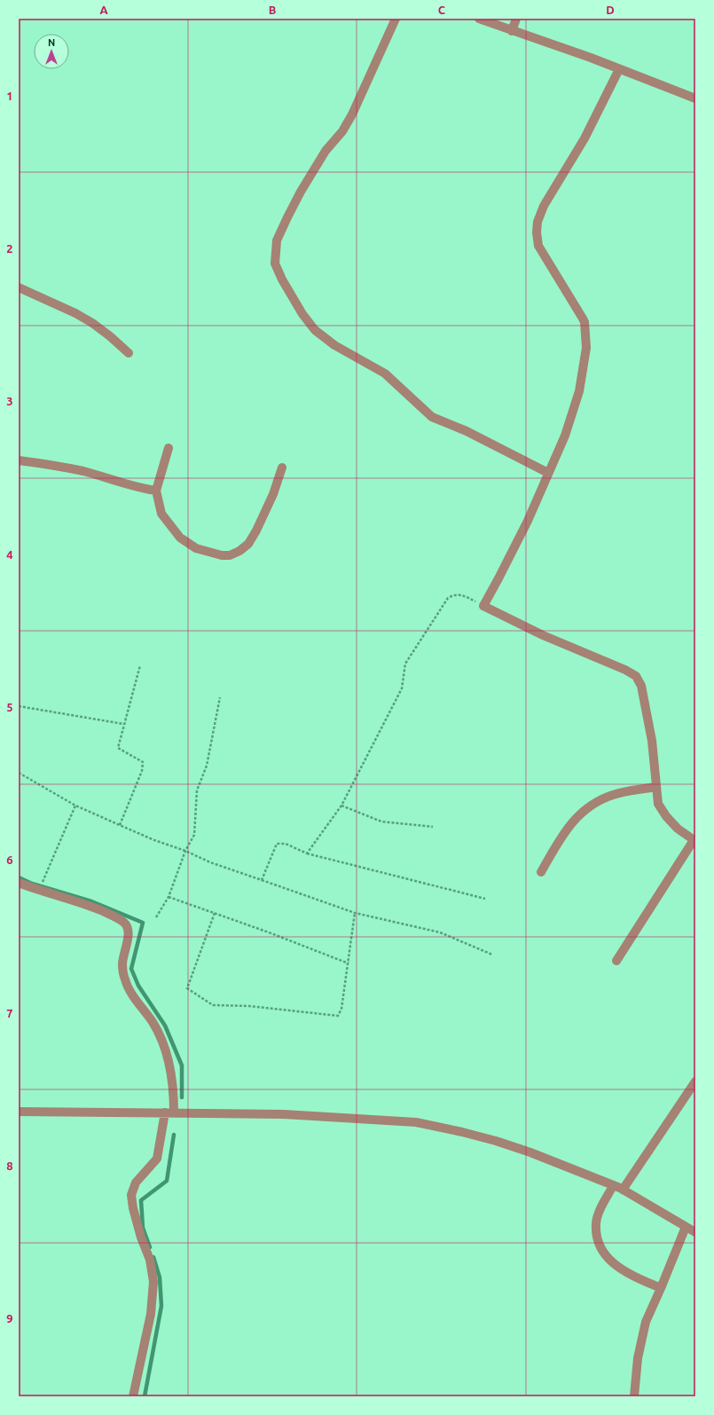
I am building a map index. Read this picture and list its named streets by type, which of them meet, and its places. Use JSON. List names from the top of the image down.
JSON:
{
  "north": "top",
  "grid": {
    "columns": [
      "A",
      "B",
      "C",
      "D"
    ],
    "rows": [
      "1",
      "2",
      "3",
      "4",
      "5",
      "6",
      "7",
      "8",
      "9"
    ]
  }
}
